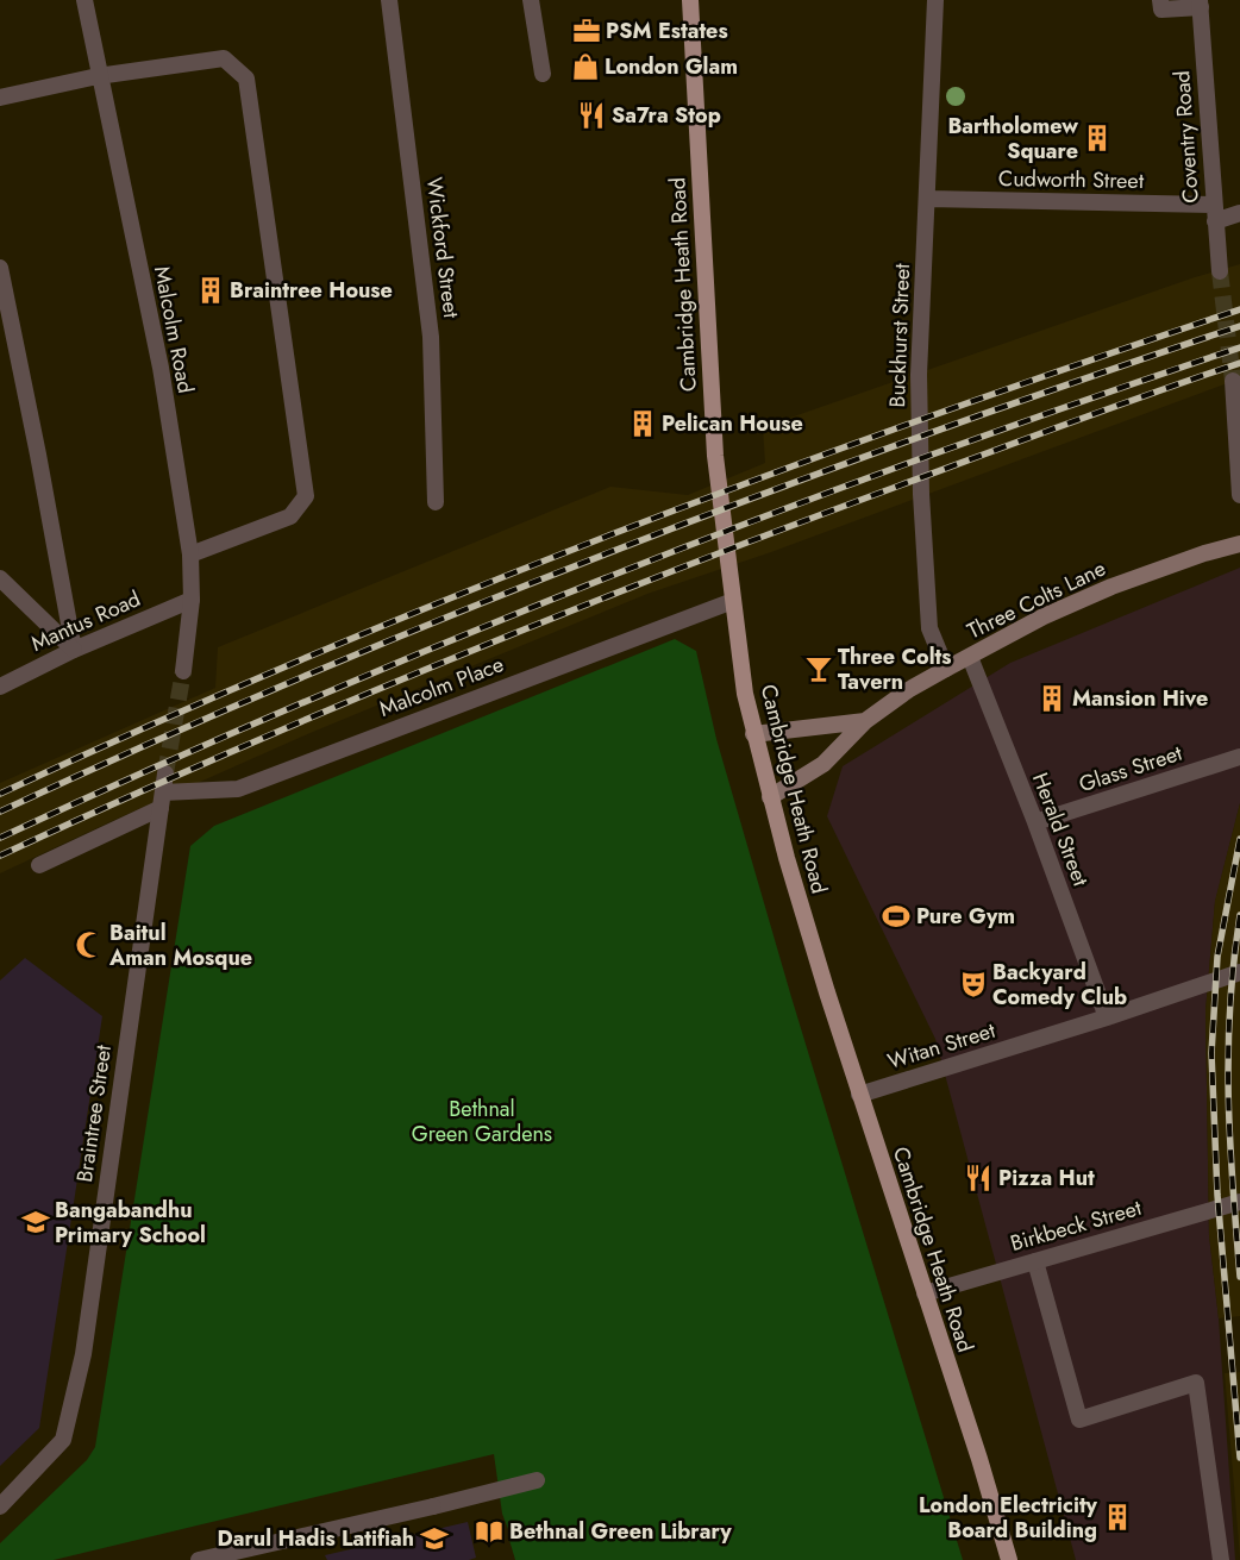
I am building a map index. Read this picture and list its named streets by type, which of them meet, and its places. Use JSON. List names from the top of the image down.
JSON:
{
  "streets": {
    "main road": ["Cambridge Heath Road", "Three Colts Lane"],
    "street": [
      "Coventry Road",
      "Cudworth Street",
      "Wickford Street",
      "Malcolm Road",
      "Buckhurst Street",
      "Mantus Road",
      "Malcolm Place",
      "Glass Street",
      "Herald Street",
      "Witan Street",
      "Braintree Street",
      "Birkbeck Street"
    ]
  },
  "crossings": [
    ["Coventry Road", "Cudworth Street"],
    ["Cudworth Street", "Buckhurst Street"],
    ["Cambridge Heath Road", "Three Colts Lane"],
    ["Cambridge Heath Road", "Malcolm Place"],
    ["Cambridge Heath Road", "Witan Street"],
    ["Cambridge Heath Road", "Birkbeck Street"],
    ["Malcolm Road", "Mantus Road"],
    ["Buckhurst Street", "Three Colts Lane"],
    ["Three Colts Lane", "Herald Street"],
    ["Malcolm Place", "Braintree Street"],
    ["Glass Street", "Herald Street"],
    ["Herald Street", "Witan Street"]
  ],
  "parks": ["Bethnal Green Gardens"],
  "places": {
    "office": ["PSM Estates"],
    "shop": ["London Glam"],
    "restaurant": ["Sa7ra Stop", "Pizza Hut"],
    "building": [
      "Bartholomew Square",
      "Braintree House",
      "Pelican House",
      "Mansion Hive",
      "London Electricity Board Building"
    ],
    "bar": ["Three Colts Tavern"],
    "sports": ["Pure Gym"],
    "mosque": ["Baitul Aman Mosque"],
    "theatre": ["Backyard Comedy Club"],
    "school or university": ["Bangabandhu Primary School", "Darul Hadis Latifiah"],
    "library": ["Bethnal Green Library"]
  }
}
